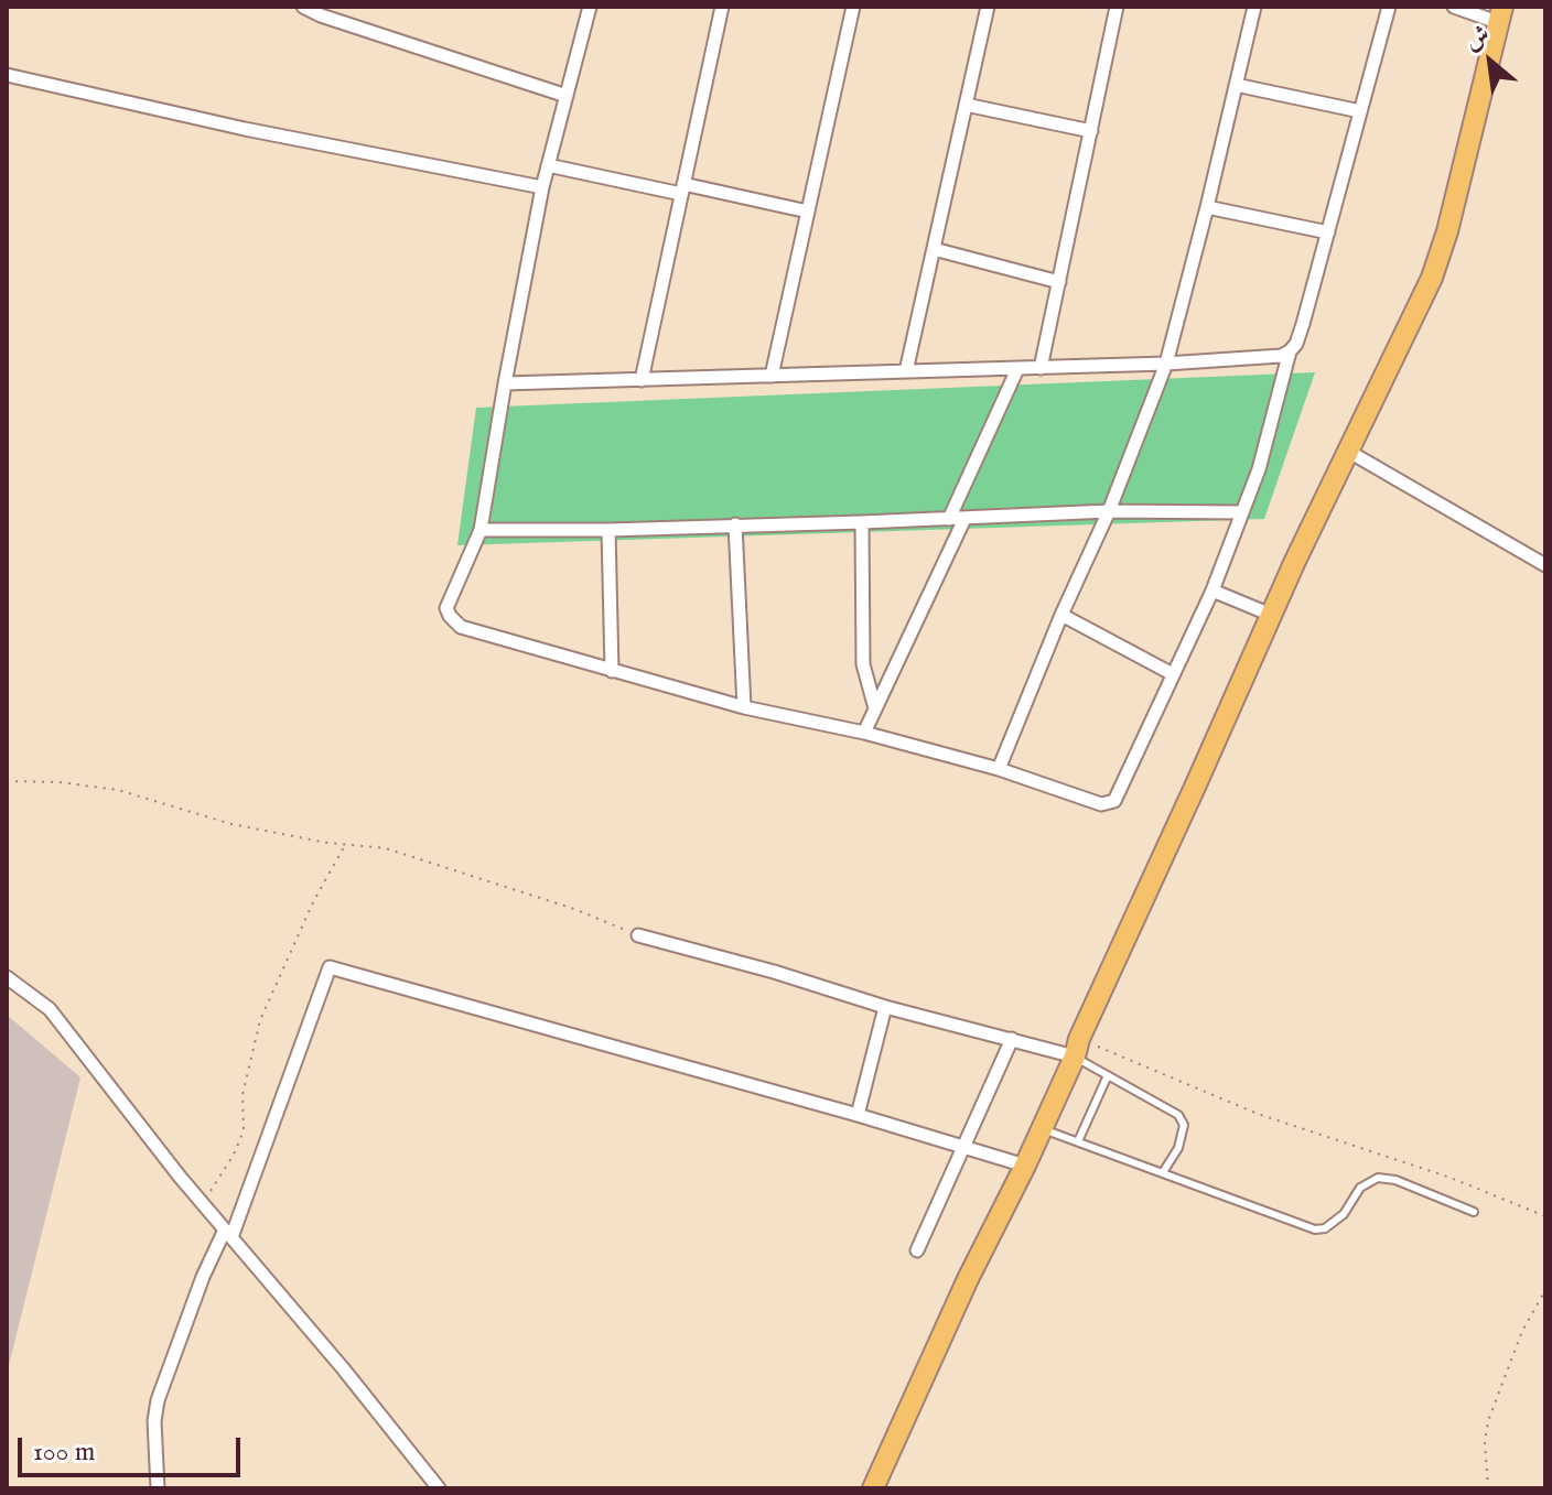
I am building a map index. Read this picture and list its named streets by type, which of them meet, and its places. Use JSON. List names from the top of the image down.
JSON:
{
  "scale_bar": "100 m",
  "north": "top left"
}
